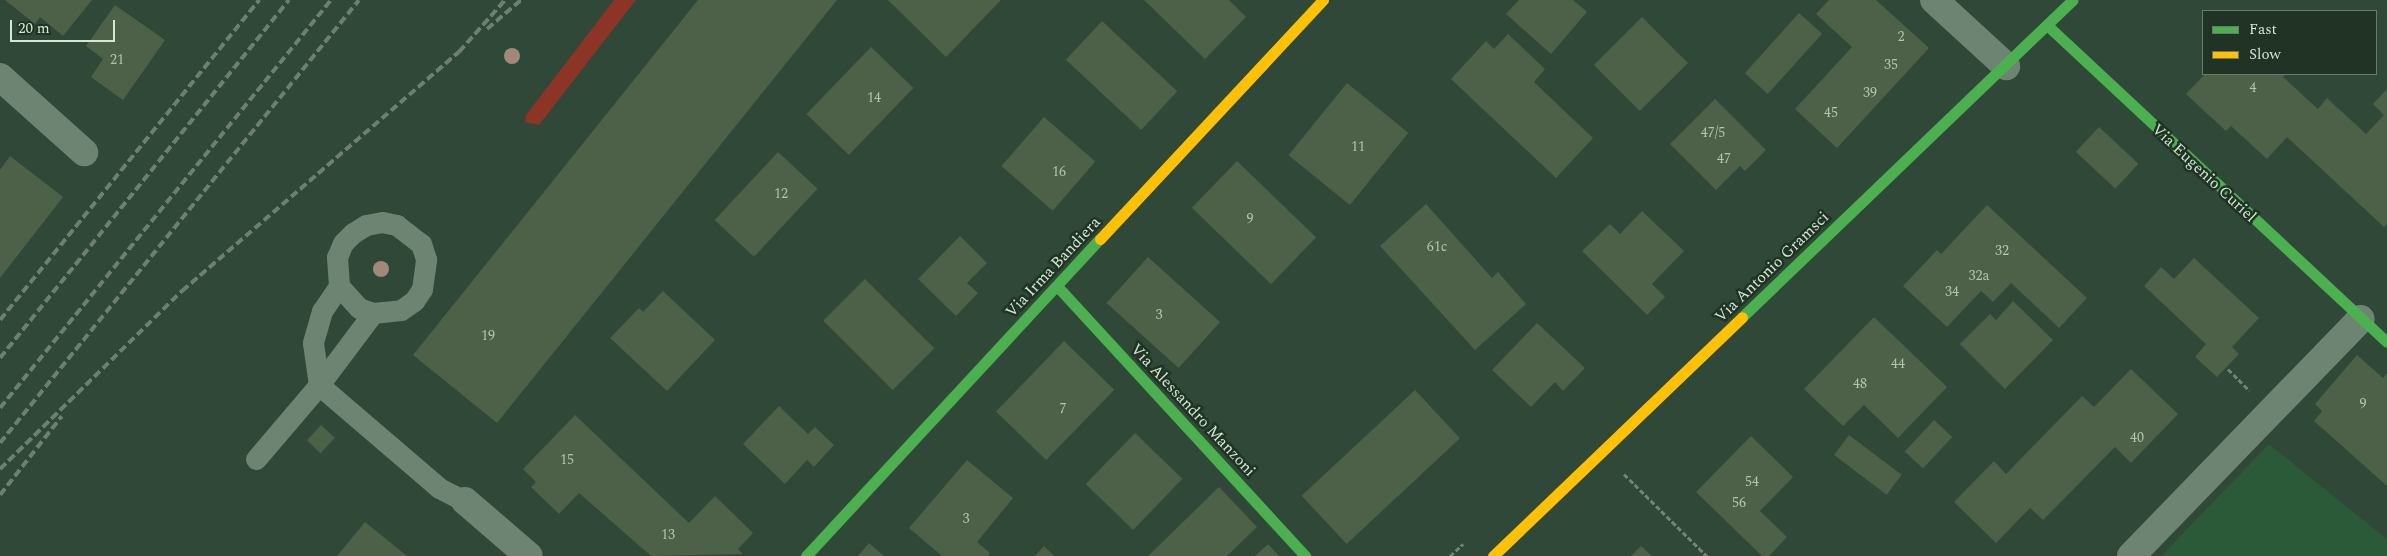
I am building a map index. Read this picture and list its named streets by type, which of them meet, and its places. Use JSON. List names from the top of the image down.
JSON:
{
  "streets": {
    "street": [
      "Via Eugenio Curiel",
      "Via Irma Bandiera",
      "Via Antonio Gramsci",
      "Via Alessandro Manzoni"
    ]
  },
  "crossings": [
    ["Via Eugenio Curiel", "Via Antonio Gramsci"],
    ["Via Irma Bandiera", "Via Alessandro Manzoni"]
  ],
  "house_numbers": [
    "2",
    "21",
    "35",
    "4",
    "39",
    "14",
    "45",
    "47/5",
    "11",
    "47",
    "16",
    "12",
    "9",
    "61c",
    "32",
    "32a",
    "34",
    "3",
    "19",
    "44",
    "48",
    "9",
    "7",
    "40",
    "15",
    "54",
    "56",
    "3",
    "13"
  ],
  "legend": ["Fast", "Slow"],
  "scale_bar": "20 m"
}
